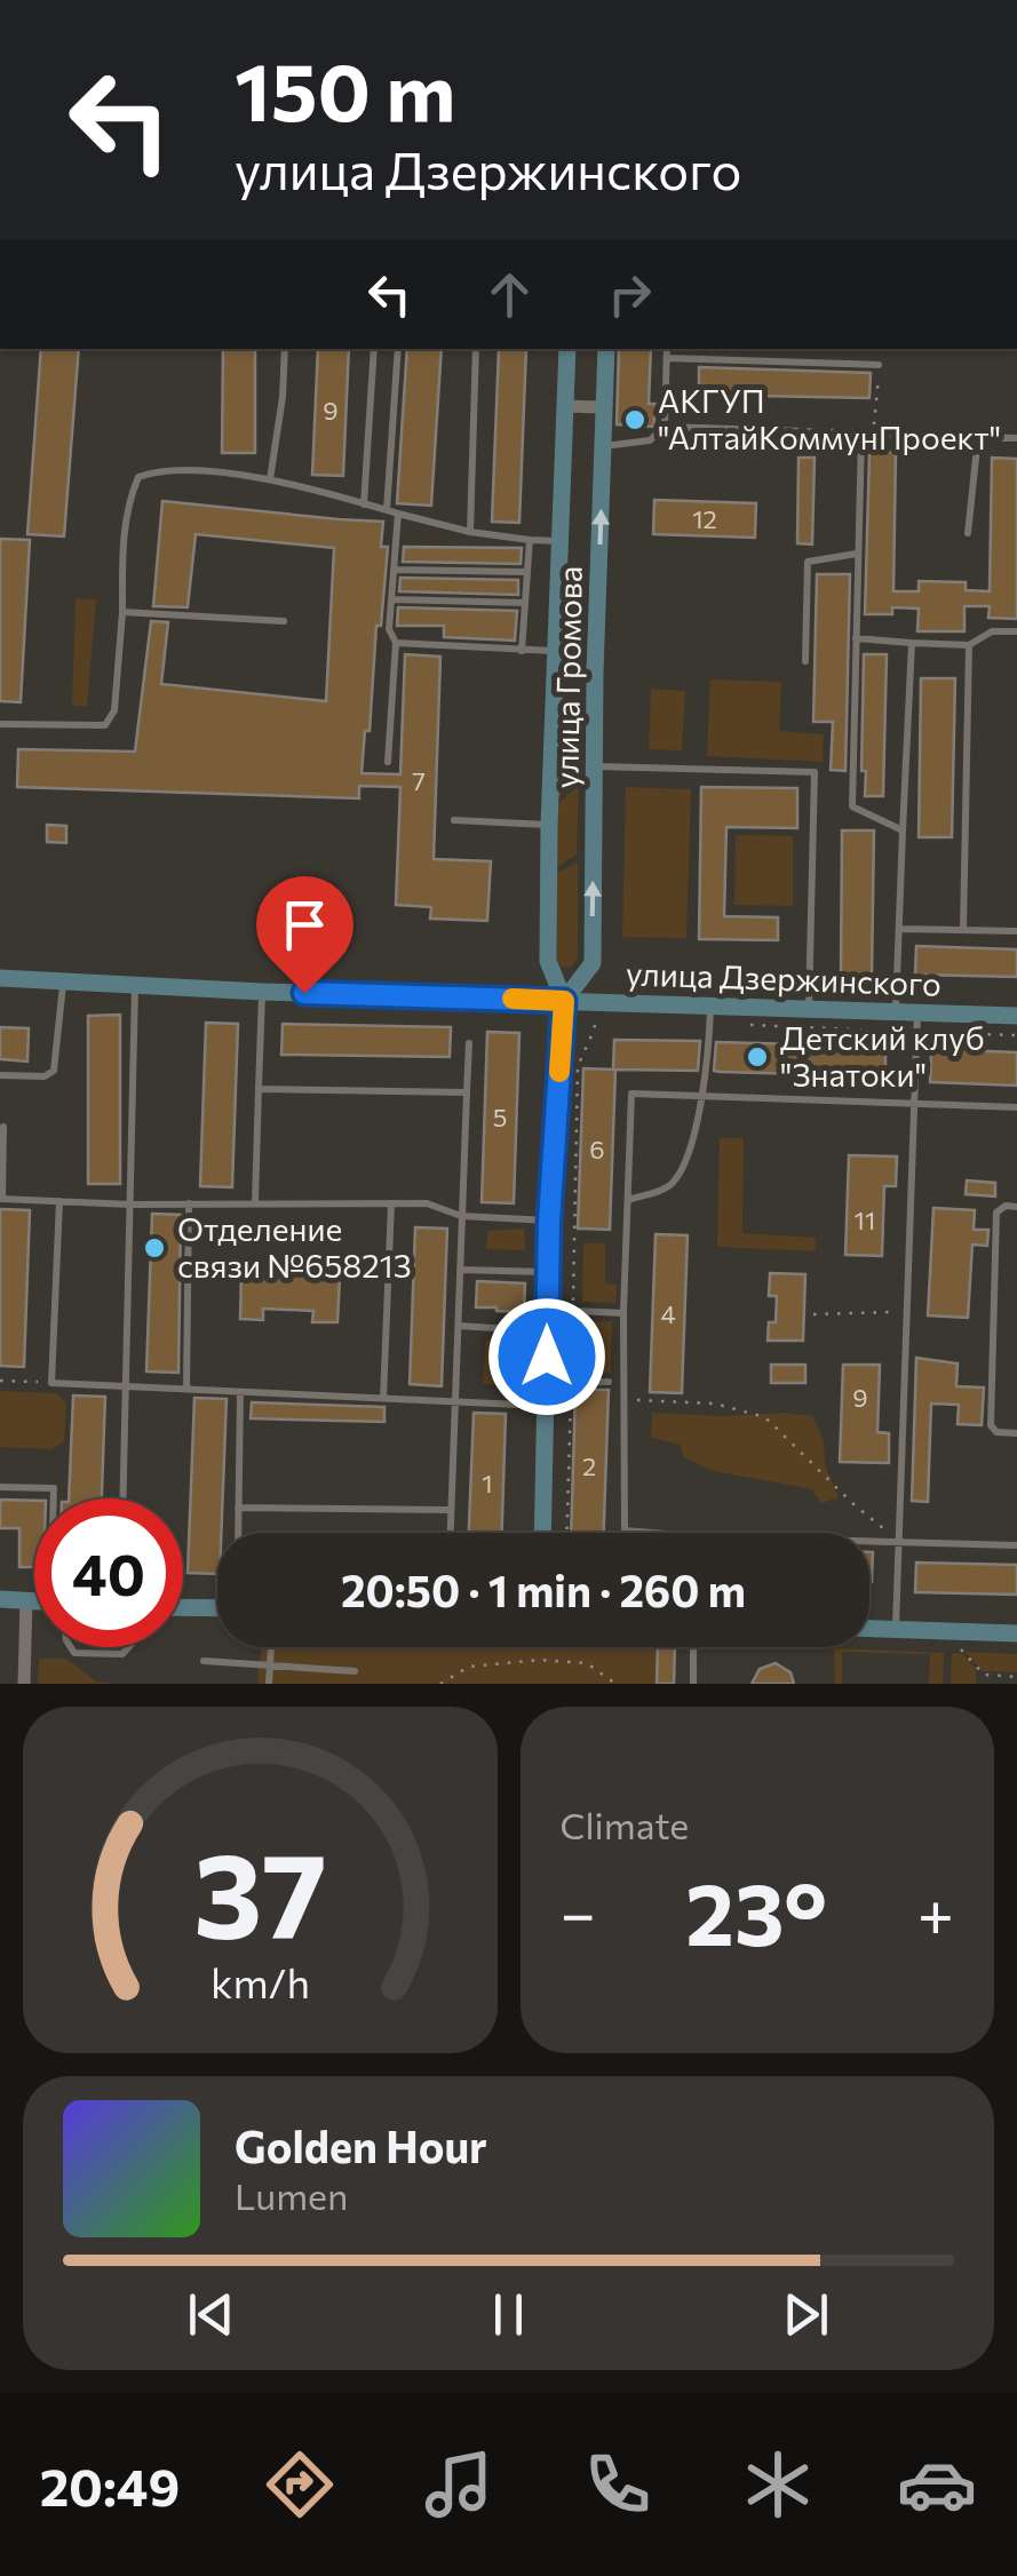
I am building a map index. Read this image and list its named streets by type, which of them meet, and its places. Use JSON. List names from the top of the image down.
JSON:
{
  "streets": {
    "street": ["улица Громова", "улица Дзержинского"]
  },
  "crossings": [
    ["улица Громова", "улица Дзержинского"]
  ],
  "places": ["АКГУП \"АлтайКоммунПроект\"", "Детский клуб \"Знатоки\"", "Отделение связи №658213"],
  "house_numbers": [
    "9",
    "12",
    "7",
    "5",
    "6",
    "11",
    "4",
    "9",
    "2",
    "1"
  ],
  "page": {
    "turn": ["150 m", "улица Дзержинского"],
    "limit": "40",
    "trip": "20:50 · 1 min · 260 m",
    "tile": "Climate",
    "heat": ["−", "23°", "+"],
    "song": ["Golden Hour", "Lumen"],
    "tabs": "20:49",
    "gauge": ["37", "km/h"]
  }
}
